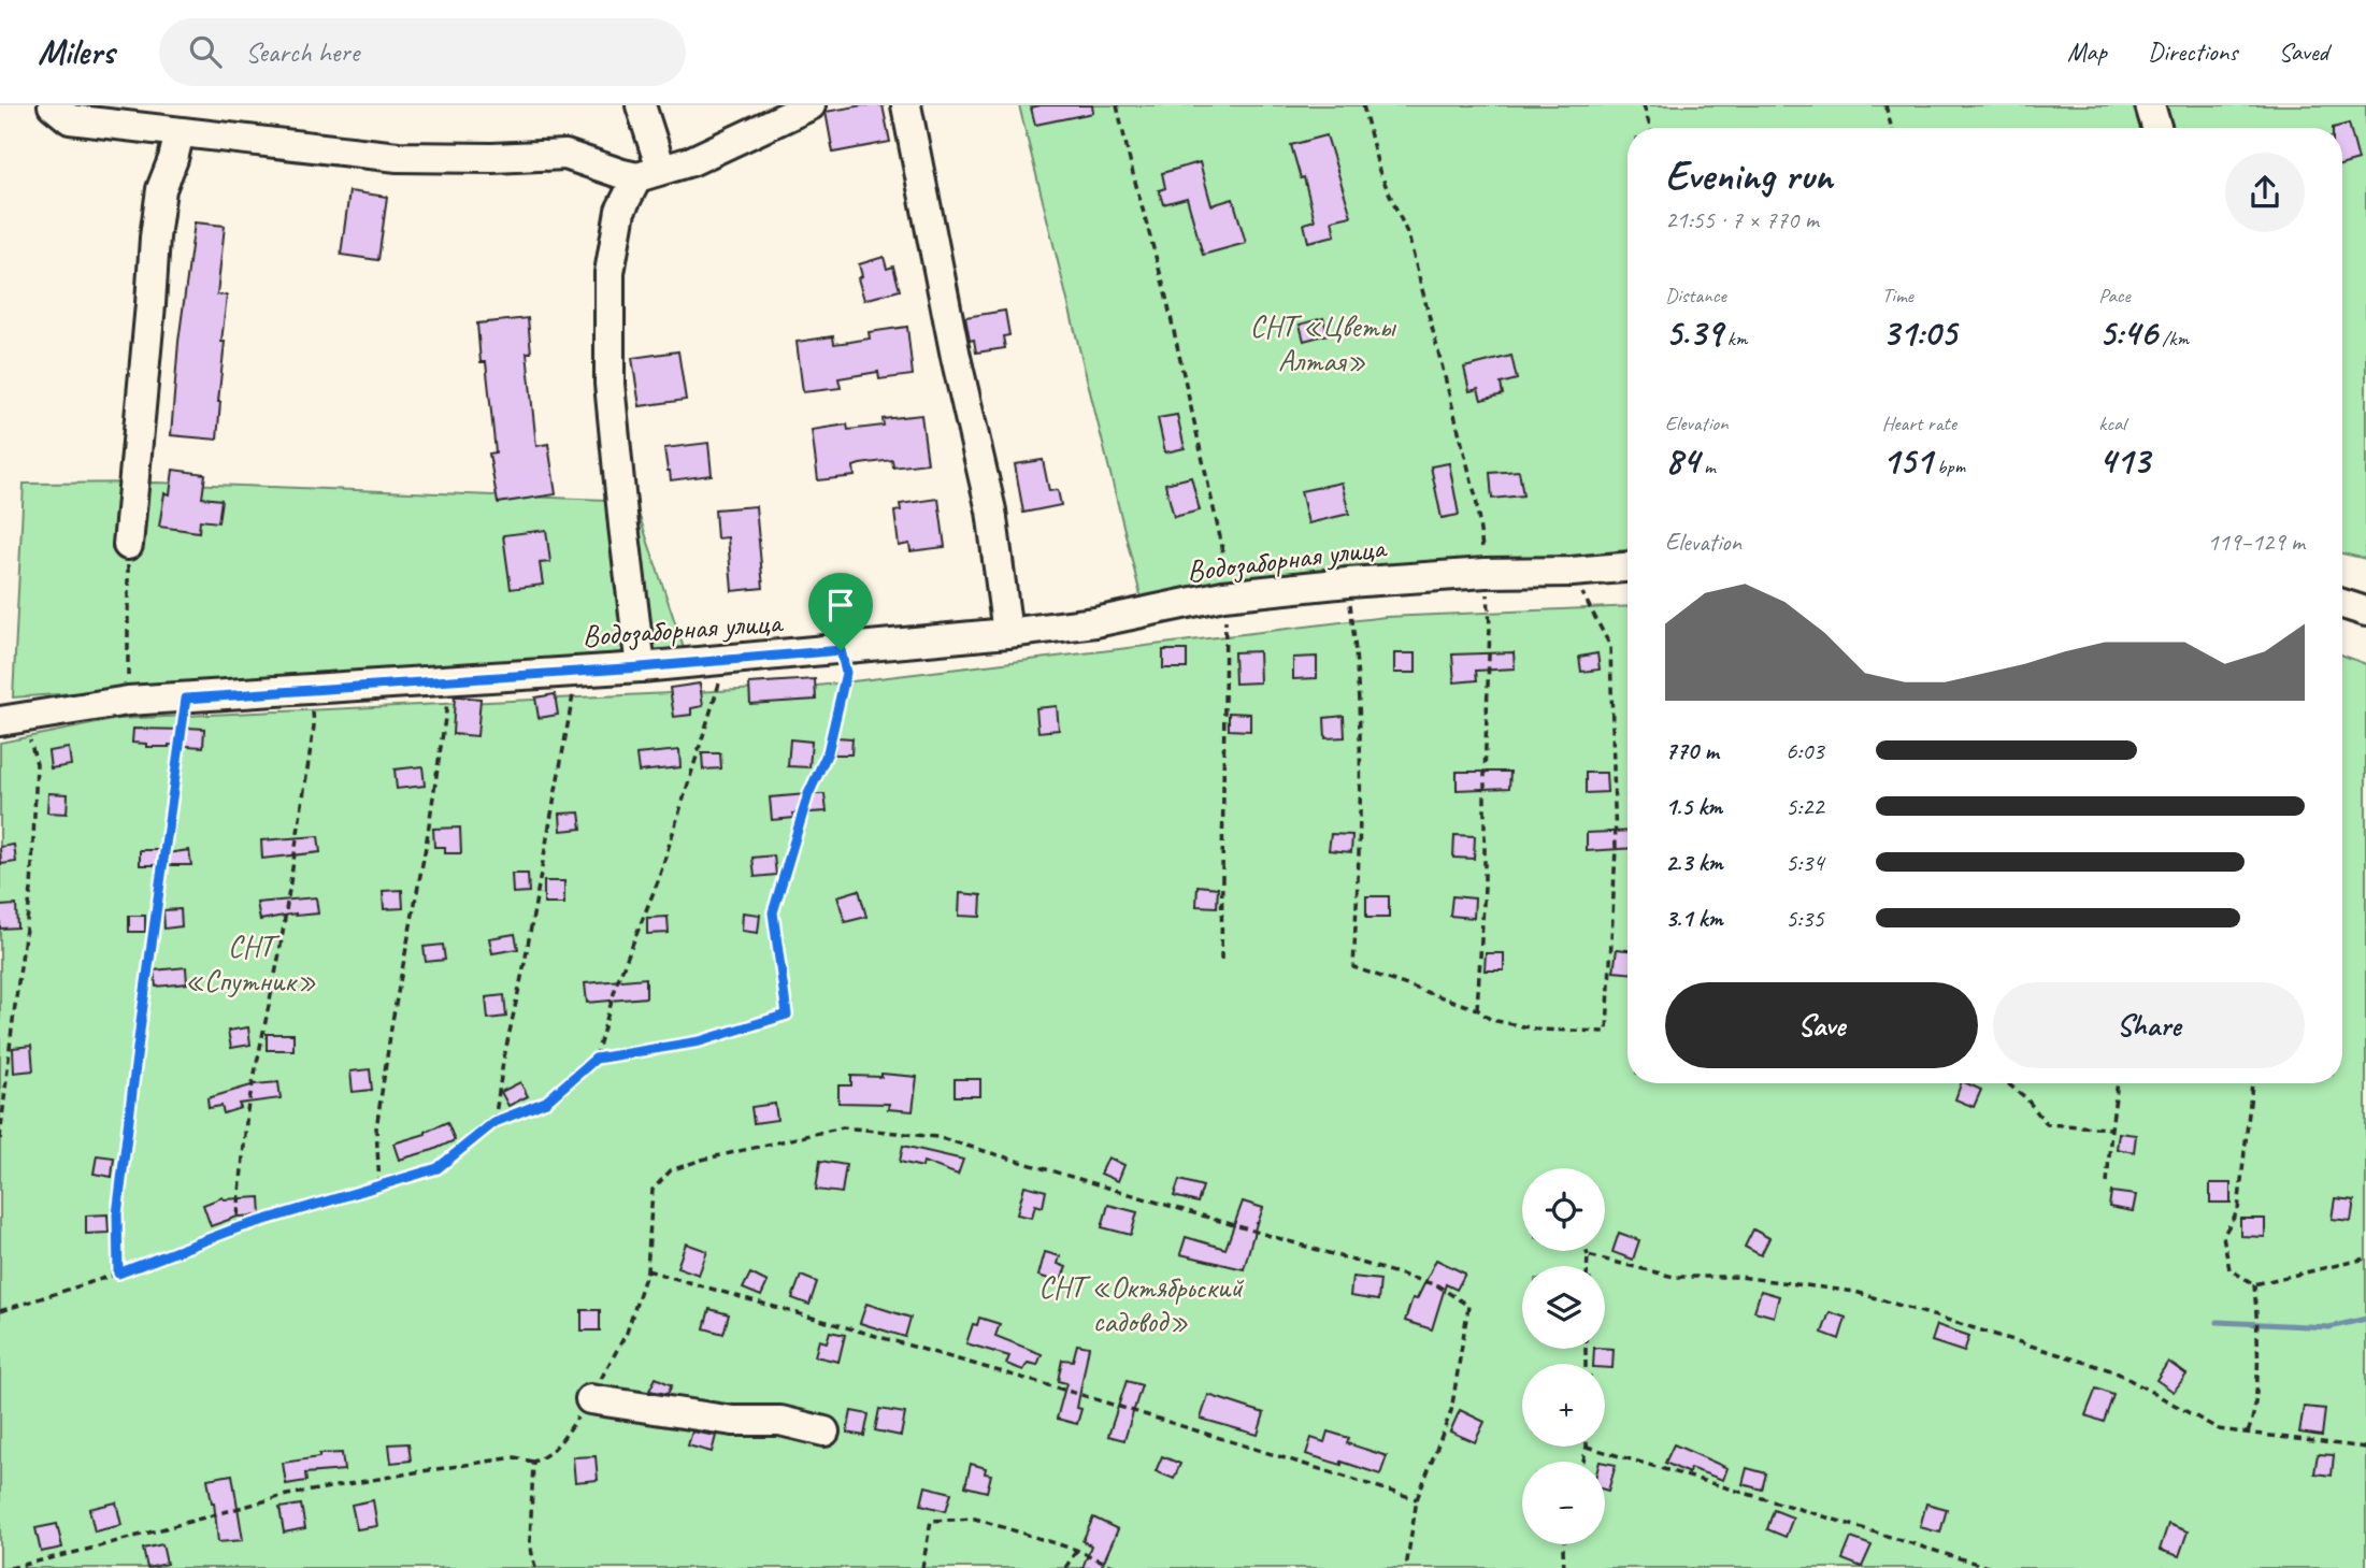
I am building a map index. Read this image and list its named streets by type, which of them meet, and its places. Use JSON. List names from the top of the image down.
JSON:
{
  "streets": {
    "street": ["Водозаборная улица"]
  },
  "parks": ["СНТ «Цветы Алтая»", "СНТ «Спутник»", "СНТ «Октябрьский садовод»"],
  "page": {
    "header": "Milers",
    "search": "Search here",
    "nav": ["Map", "Directions", "Saved"],
    "heading": ["Evening run", "21:55 · 7 × 770 m"],
    "stats": [
      ["Distance", "5.39 km"],
      ["Time", "31:05"],
      ["Pace", "5:46 /km"],
      ["Elevation", "84 m"],
      ["Heart rate", "151 bpm"],
      ["kcal", "413"]
    ],
    "chart": ["Elevation", "119–129 m"],
    "list": [
      {
        "name": "770 m",
        "note": "6:03"
      },
      {
        "name": "1.5 km",
        "note": "5:22"
      },
      {
        "name": "2.3 km",
        "note": "5:34"
      },
      {
        "name": "3.1 km",
        "note": "5:35"
      }
    ],
    "buttons": ["Save", "Share"],
    "map_buttons": ["+", "−"]
  }
}
